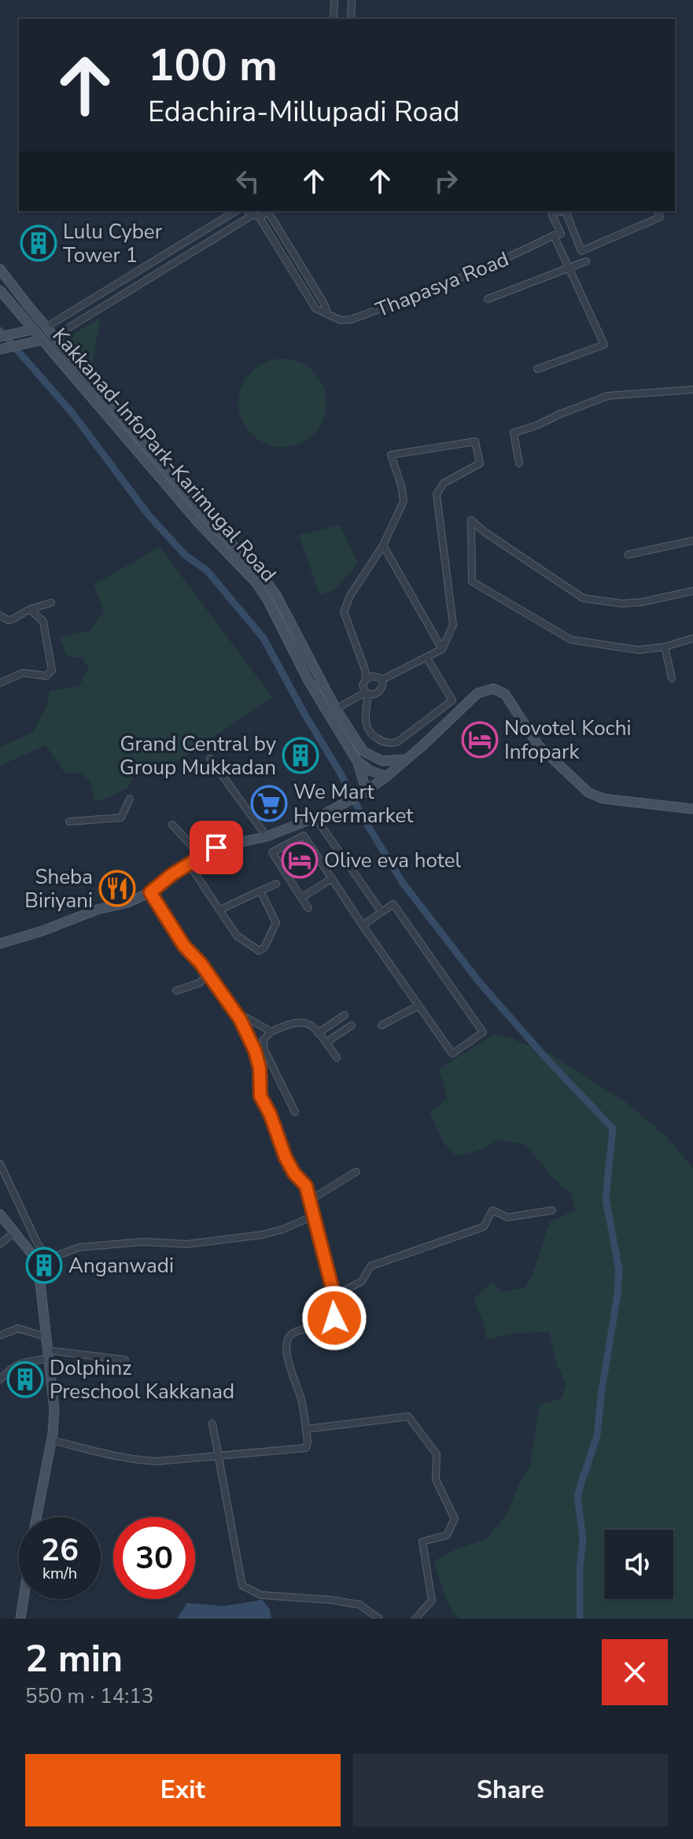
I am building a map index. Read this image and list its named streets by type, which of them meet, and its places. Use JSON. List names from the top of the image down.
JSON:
{
  "streets": {
    "main road": ["Kakkanad-InfoPark-Karimugal Road"],
    "street": ["Thapasya Road"]
  },
  "places": {
    "building": [
      "Lulu Cyber Tower 1",
      "Grand Central by Group Mukkadan",
      "Anganwadi",
      "Dolphinz Preschool Kakkanad"
    ],
    "hotel": ["Novotel Kochi Infopark", "Olive eva hotel"],
    "supermarket": ["We Mart Hypermarket"],
    "restaurant": ["Sheba Biriyani"]
  },
  "page": {
    "turn": ["100 m", "Edachira-Millupadi Road"],
    "speed": "26 km/h",
    "limit": "30",
    "heading": ["2 min", "550 m · 14:13"],
    "buttons": ["Exit", "Share"]
  }
}
